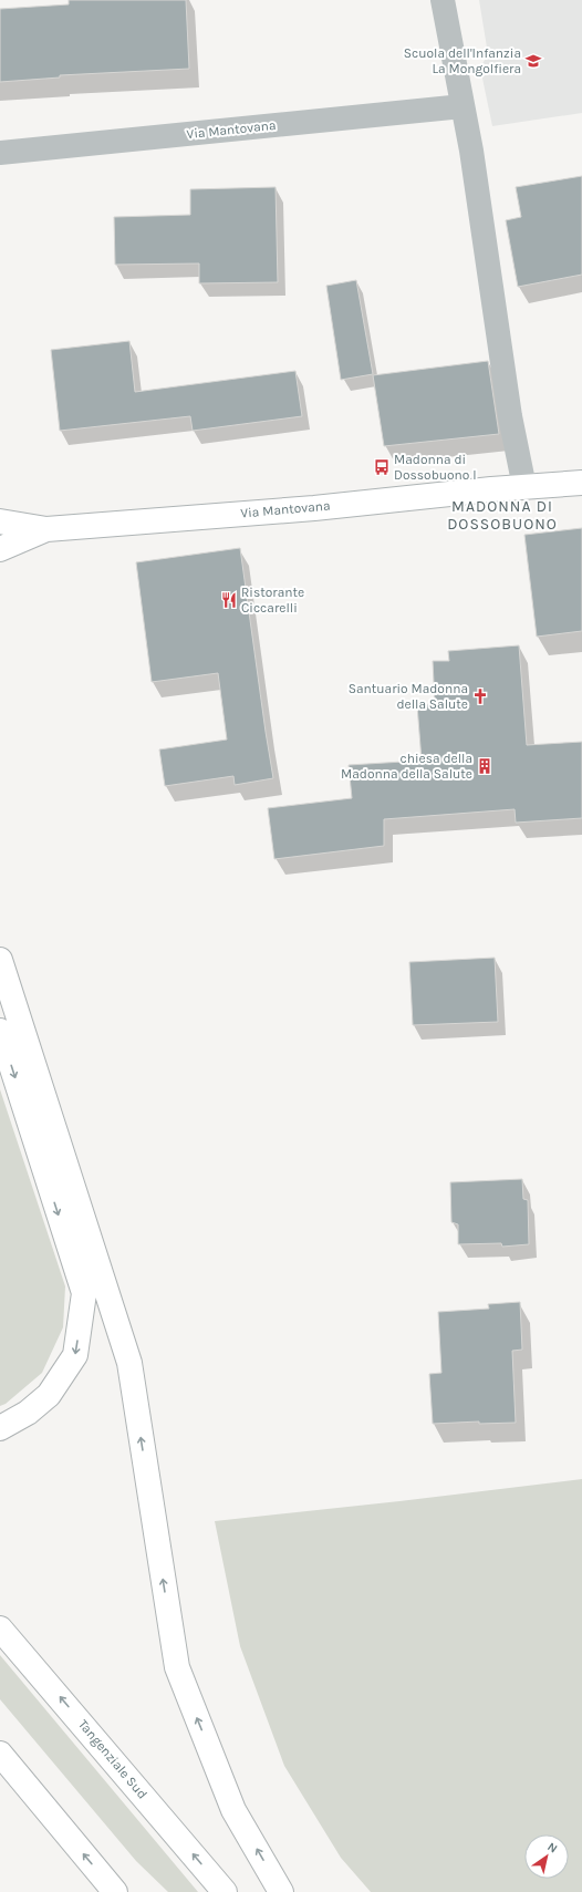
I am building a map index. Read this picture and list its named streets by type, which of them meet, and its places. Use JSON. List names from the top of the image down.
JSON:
{
  "streets": {
    "main road": ["Via Mantovana", "Tangenziale Sud"]
  },
  "districts": ["MADONNA DI DOSSOBUONO"],
  "places": {
    "school or university": ["Scuola dell'Infanzia La Mongolfiera"],
    "bus stop": ["Madonna di Dossobuono I"],
    "restaurant": ["Ristorante Ciccarelli"],
    "church": ["Santuario Madonna della Salute"],
    "building": ["chiesa della Madonna della Salute"]
  },
  "north": "top right"
}
